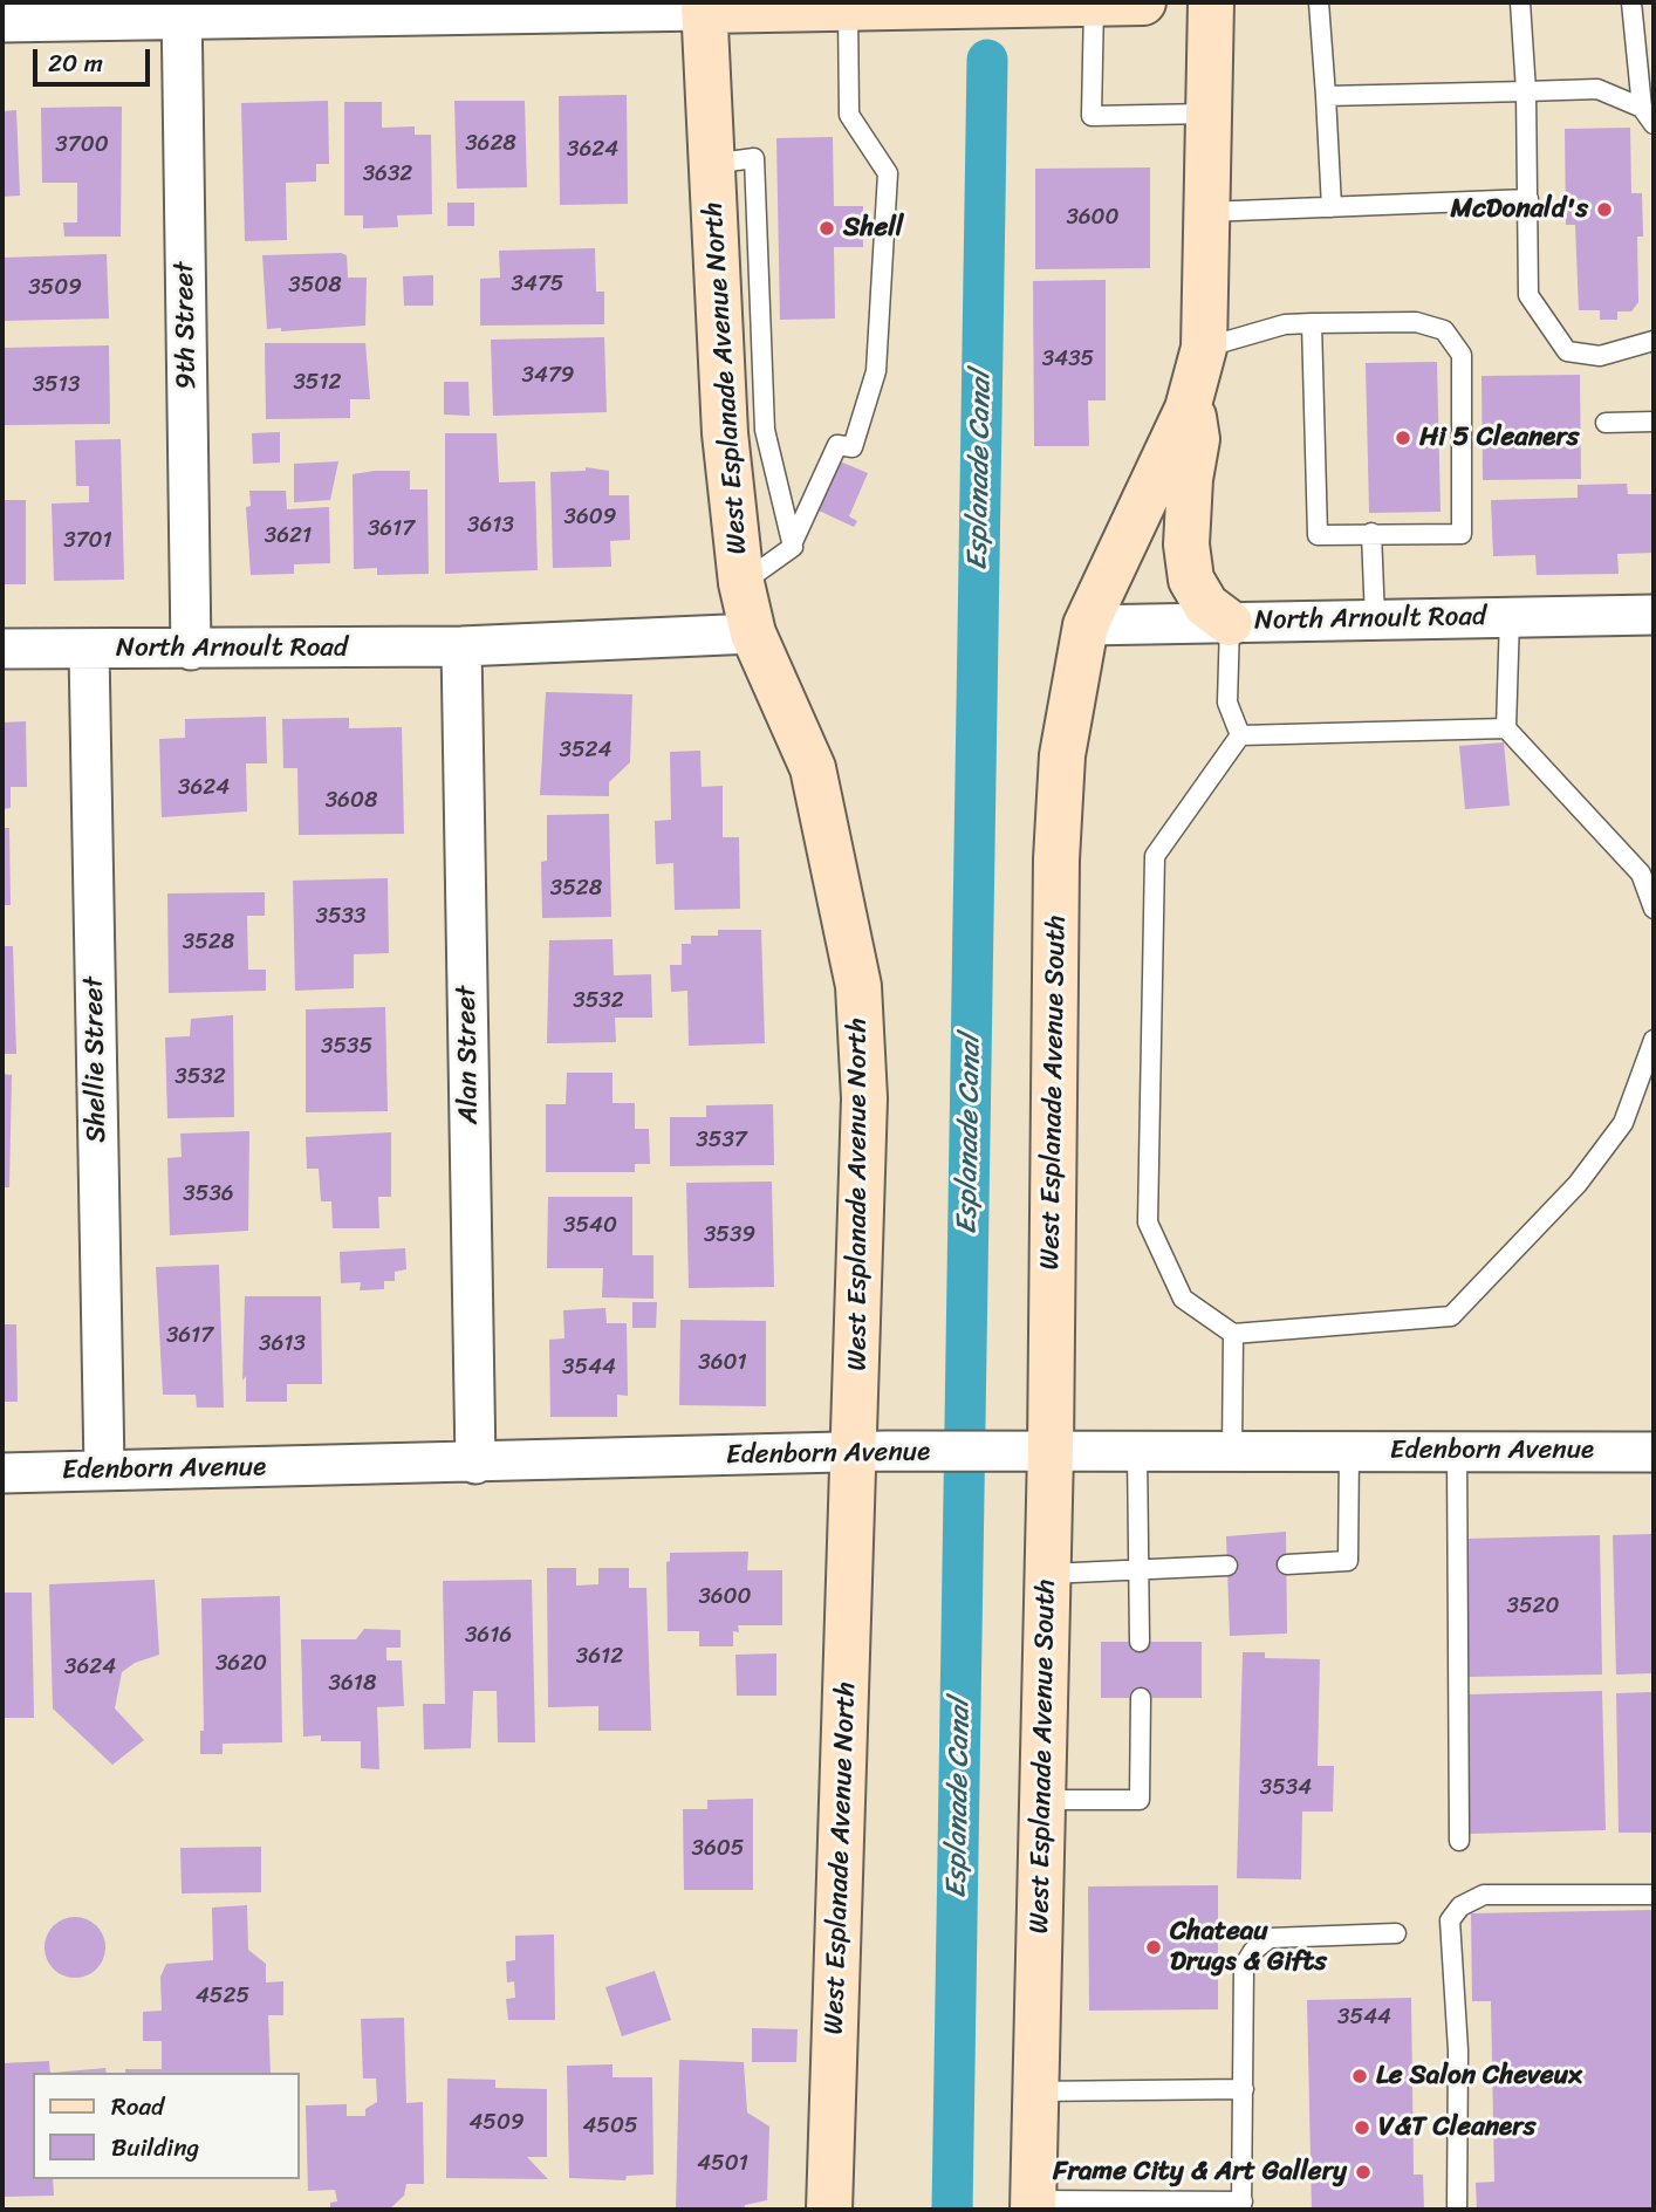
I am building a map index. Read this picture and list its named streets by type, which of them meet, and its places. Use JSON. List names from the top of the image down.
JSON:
{
  "streets": {
    "main road": ["West Esplanade Avenue North", "West Esplanade Avenue South"],
    "street": [
      "9th Street",
      "North Arnoult Road",
      "Alan Street",
      "Shellie Street",
      "Edenborn Avenue"
    ]
  },
  "crossings": [
    ["9th Street", "North Arnoult Road"],
    ["West Esplanade Avenue North", "North Arnoult Road"],
    ["West Esplanade Avenue North", "Edenborn Avenue"],
    ["North Arnoult Road", "Alan Street"],
    ["North Arnoult Road", "Shellie Street"],
    ["North Arnoult Road", "West Esplanade Avenue South"],
    ["Alan Street", "Edenborn Avenue"],
    ["Shellie Street", "Edenborn Avenue"],
    ["West Esplanade Avenue South", "Edenborn Avenue"]
  ],
  "water": ["Esplanade Canal"],
  "places": [
    "McDonald's",
    "Shell",
    "Hi 5 Cleaners",
    "Chateau Drugs & Gifts",
    "Le Salon Cheveux",
    "V&T Cleaners",
    "Frame City & Art Gallery"
  ],
  "house_numbers": [
    "3628",
    "3700",
    "3624",
    "3632",
    "3600",
    "3475",
    "3508",
    "3509",
    "3435",
    "3479",
    "3512",
    "3513",
    "3609",
    "3613",
    "3617",
    "3621",
    "3701",
    "3524",
    "3624",
    "3608",
    "3528",
    "3533",
    "3528",
    "3532",
    "3535",
    "3532",
    "3537",
    "3536",
    "3540",
    "3539",
    "3617",
    "3613",
    "3601",
    "3544",
    "3600",
    "3520",
    "3616",
    "3612",
    "3620",
    "3624",
    "3618",
    "3534",
    "3605",
    "4525",
    "3544",
    "4509",
    "4505",
    "4501"
  ],
  "legend": ["Road", "Building"],
  "scale_bar": "20 m"
}
